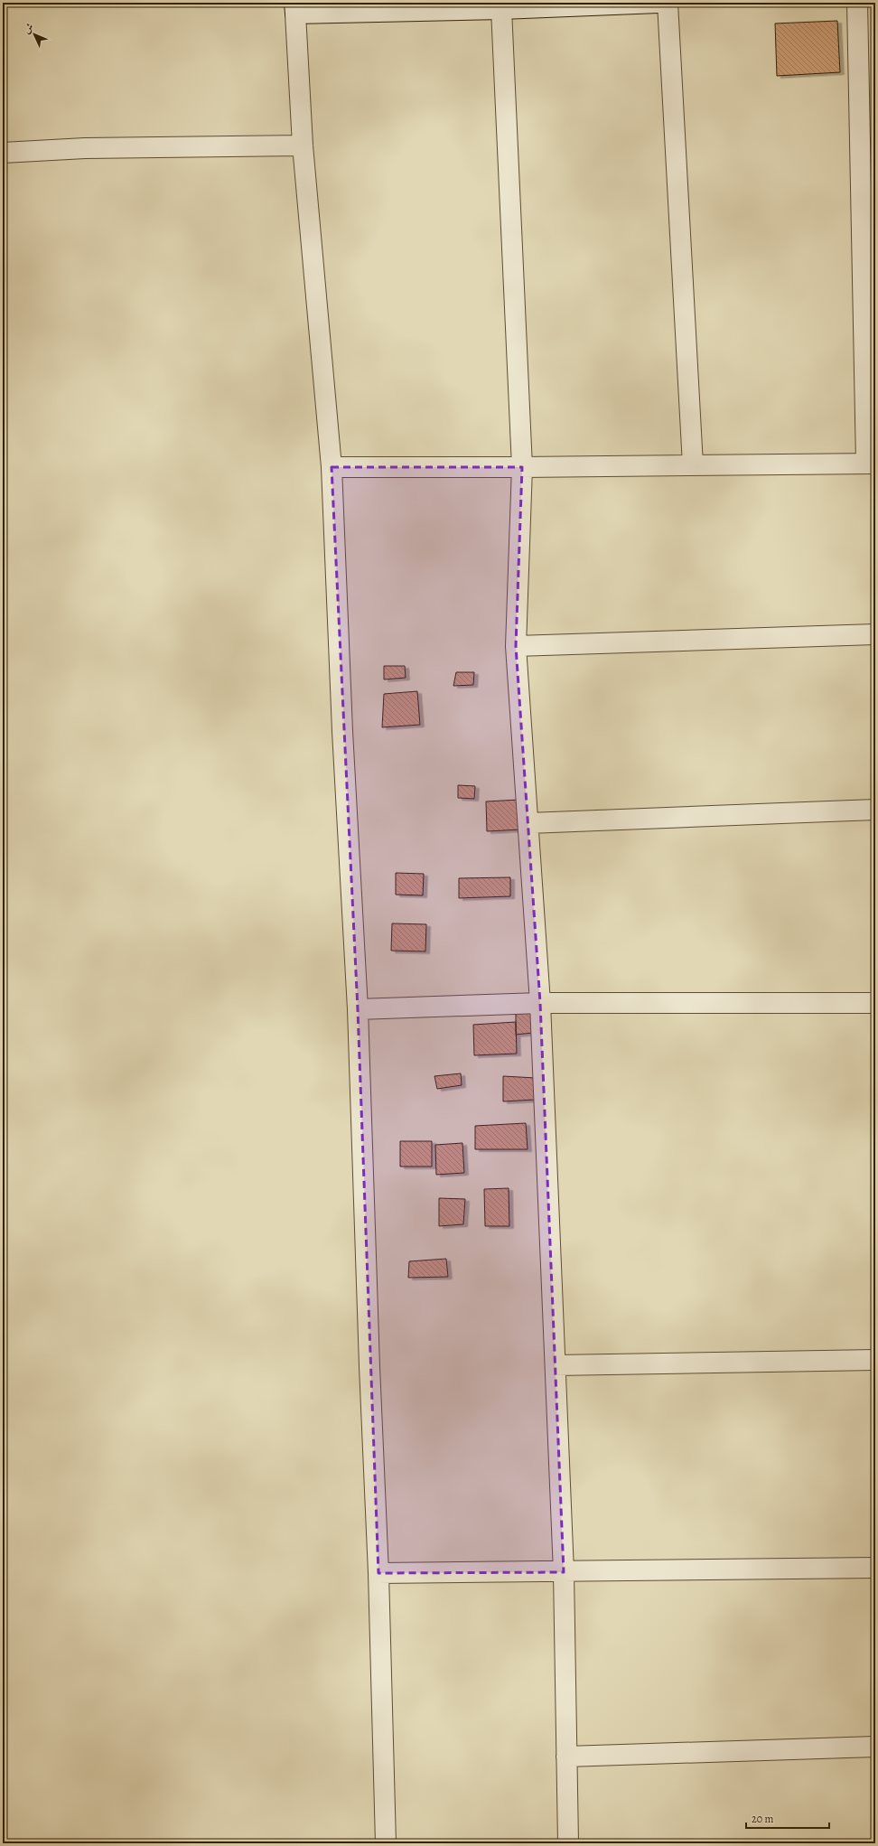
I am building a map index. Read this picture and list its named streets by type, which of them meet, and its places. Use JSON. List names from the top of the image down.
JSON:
{
  "scale_bar": "20 m",
  "north": "top left"
}
